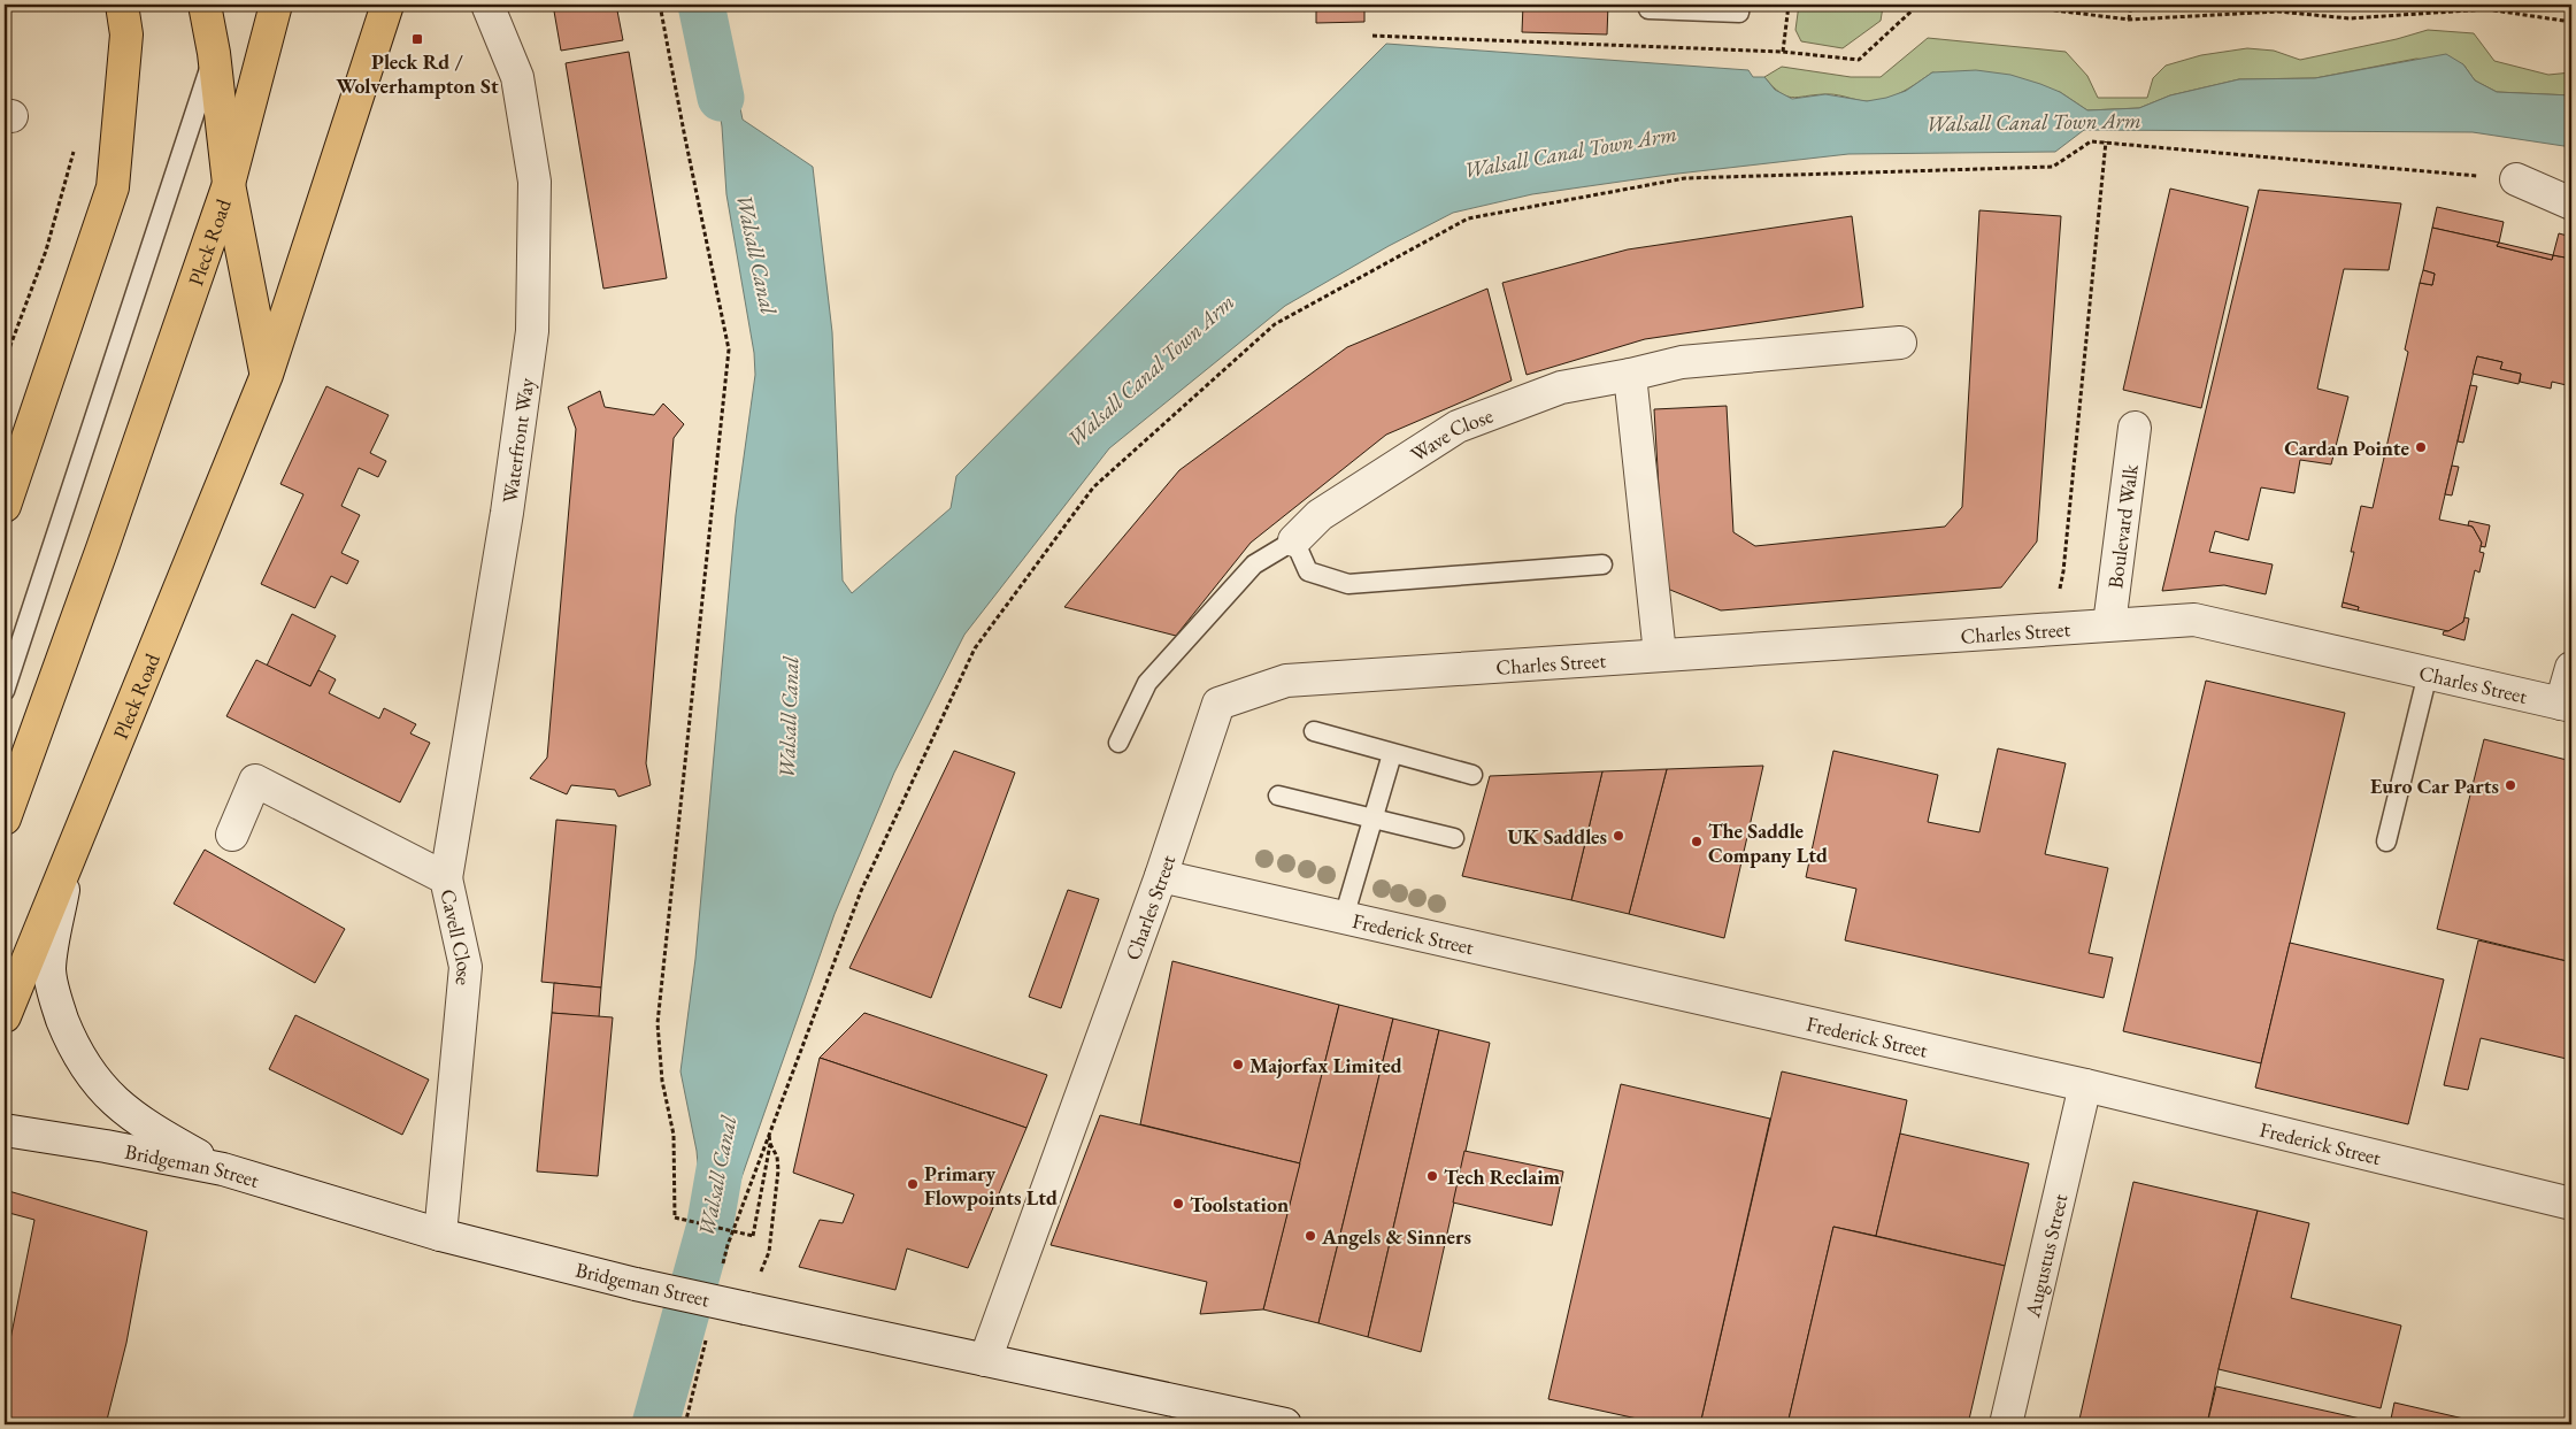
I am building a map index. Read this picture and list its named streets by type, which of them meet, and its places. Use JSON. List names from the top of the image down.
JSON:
{
  "streets": {
    "highway": ["Pleck Road"],
    "street": [
      "Wave Close",
      "Waterfront Way",
      "Boulevard Walk",
      "Charles Street",
      "Frederick Street",
      "Cavell Close",
      "Bridgeman Street",
      "Augustus Street"
    ]
  },
  "crossings": [
    ["Waterfront Way", "Cavell Close"],
    ["Boulevard Walk", "Charles Street"],
    ["Charles Street", "Frederick Street"],
    ["Charles Street", "Bridgeman Street"],
    ["Frederick Street", "Augustus Street"],
    ["Cavell Close", "Bridgeman Street"]
  ],
  "water": ["Walsall Canal Town Arm", "Walsall Canal"],
  "places": {
    "transit": ["Pleck Rd / Wolverhampton St"],
    "other": [
      "Cardan Pointe",
      "Euro Car Parts",
      "UK Saddles",
      "The Saddle Company Ltd",
      "Majorfax Limited",
      "Tech Reclaim",
      "Primary Flowpoints Ltd",
      "Toolstation",
      "Angels & Sinners"
    ]
  }
}
